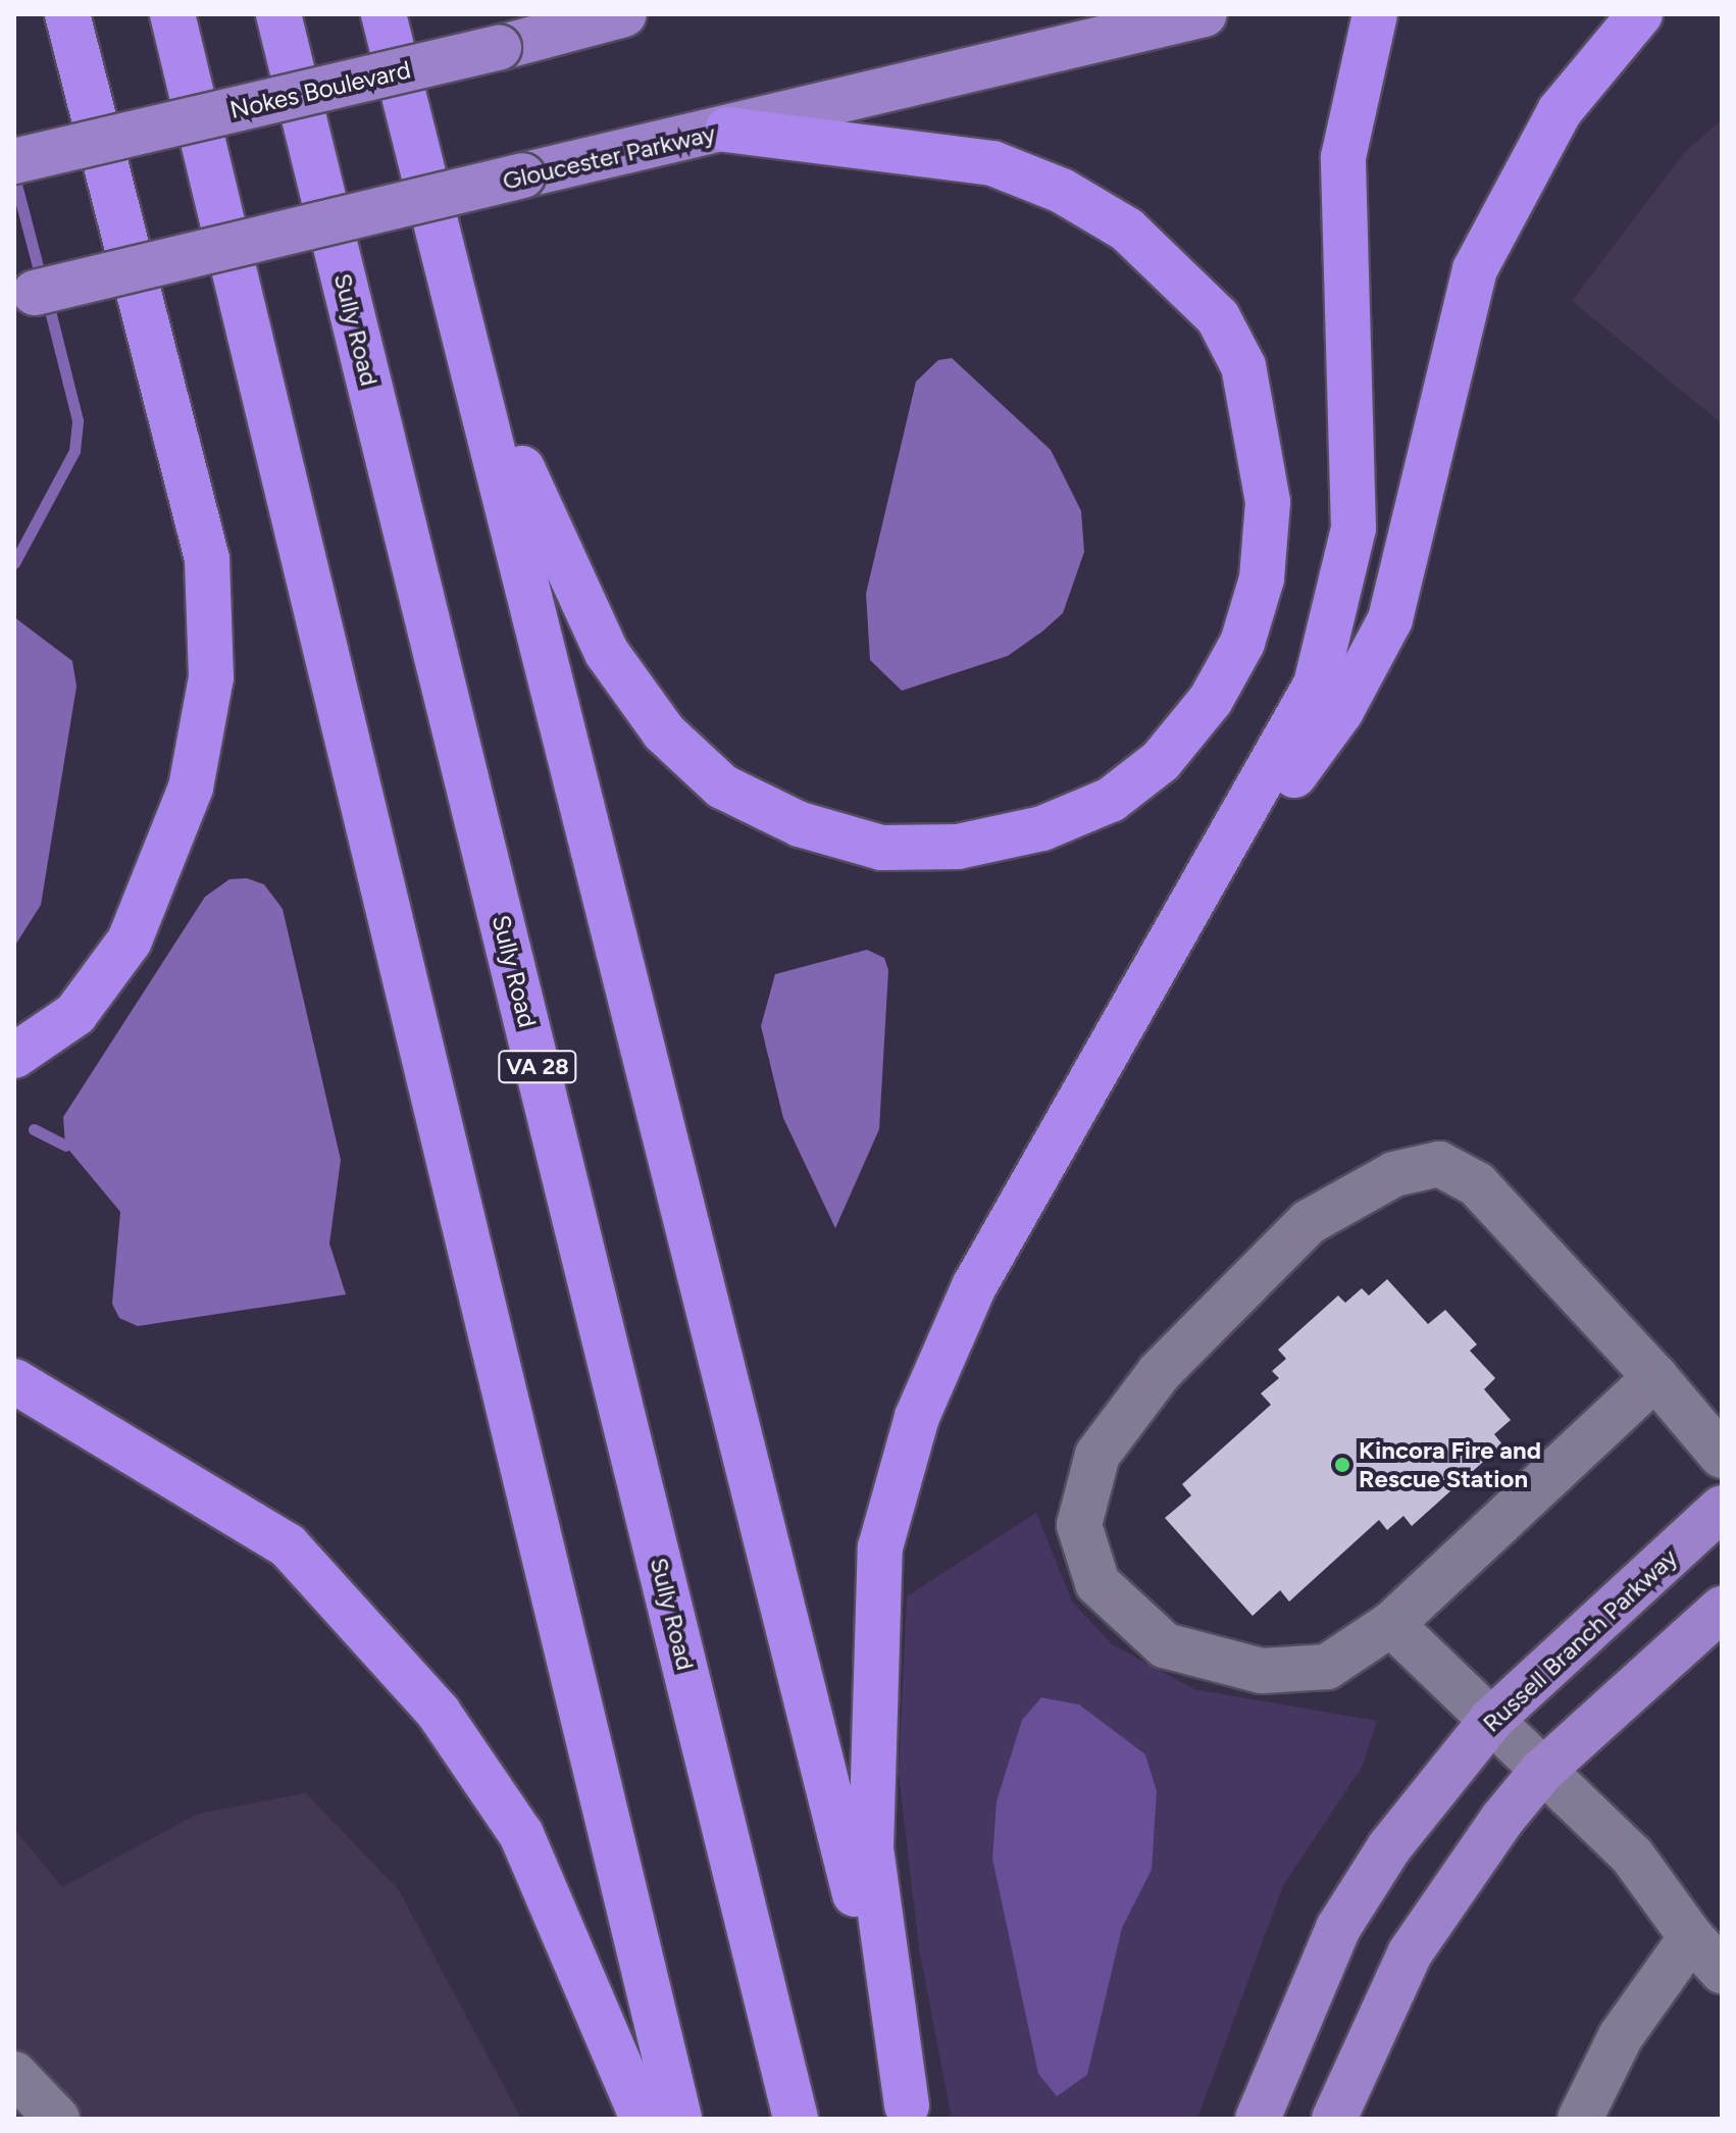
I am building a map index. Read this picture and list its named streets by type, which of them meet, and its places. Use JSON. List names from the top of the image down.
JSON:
{
  "streets": {
    "highway": ["Sully Road", "VA 28"],
    "main road": ["Nokes Boulevard", "Gloucester Parkway", "Russell Branch Parkway"]
  },
  "places": ["Kincora Fire and Rescue Station"]
}
